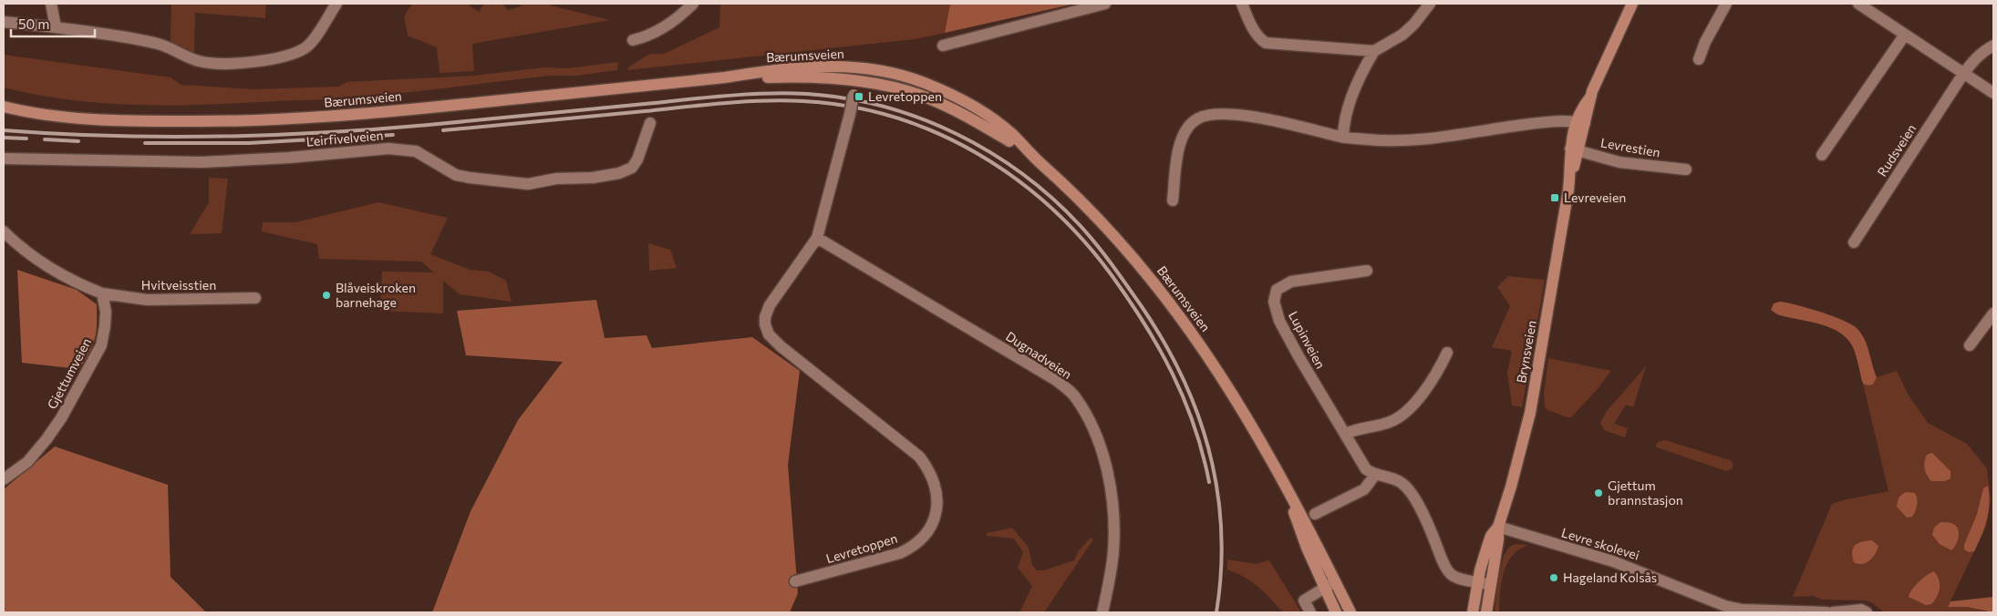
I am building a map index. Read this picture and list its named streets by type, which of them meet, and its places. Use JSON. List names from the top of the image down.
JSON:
{
  "streets": {
    "main road": ["Bærumsveien", "Brynsveien"],
    "street": [
      "Leirfivelveien",
      "Levrestien",
      "Rudsveien",
      "Hvitveisstien",
      "Lupinveien",
      "Dugnadveien",
      "Gjettumveien",
      "Levre skolevei",
      "Levretoppen"
    ]
  },
  "crossings": [
    ["Bærumsveien", "Levretoppen"],
    ["Levrestien", "Brynsveien"],
    ["Hvitveisstien", "Gjettumveien"],
    ["Lupinveien", "Brynsveien"],
    ["Brynsveien", "Levre skolevei"],
    ["Dugnadveien", "Levretoppen"]
  ],
  "places": {
    "transit": ["Levretoppen", "Levreveien"],
    "other": ["Blåveiskroken barnehage", "Gjettum brannstasjon", "Hageland Kolsås"]
  },
  "scale_bar": "50 m"
}
